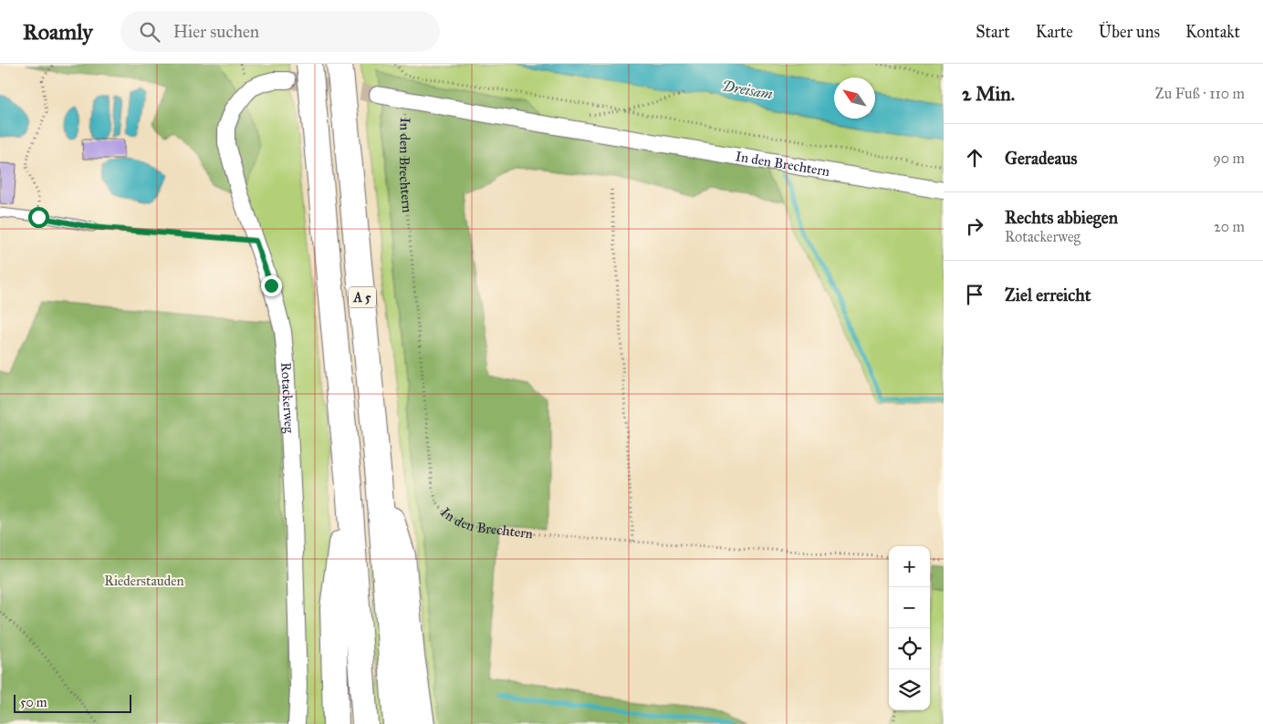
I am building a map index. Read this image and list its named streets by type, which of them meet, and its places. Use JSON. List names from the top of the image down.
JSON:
{
  "streets": {
    "highway": ["A 5"],
    "street": ["In den Brechtern", "Rotackerweg"]
  },
  "water": ["Dreisam"],
  "parks": ["Riederstauden"],
  "scale_bar": "50 m",
  "north": "top left",
  "page": {
    "header": "Roamly",
    "search": "Hier suchen",
    "nav": [
      "Start",
      "Karte",
      "Über uns",
      "Kontakt"
    ],
    "heading": ["2 Min.", "Zu Fuß · 110 m"],
    "list": [
      ["Geradeaus", "90 m"],
      ["Rechts abbiegen", "Rotackerweg", "20 m"],
      "Ziel erreicht"
    ],
    "map_buttons": ["+", "−"],
    "scale": "50 m"
  }
}
